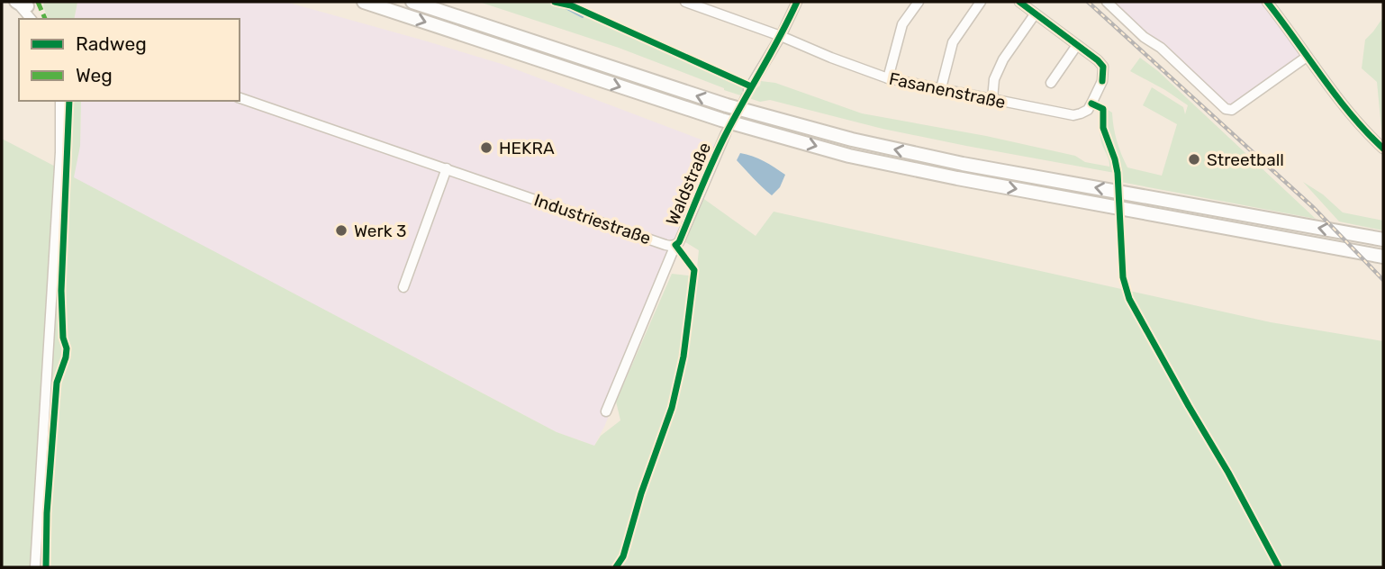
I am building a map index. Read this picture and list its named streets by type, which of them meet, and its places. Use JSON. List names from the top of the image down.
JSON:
{
  "streets": {
    "street": ["Fasanenstraße", "Waldstraße", "Industriestraße"]
  },
  "crossings": [
    ["Waldstraße", "Industriestraße"]
  ],
  "places": ["HEKRA", "Streetball", "Werk 3"],
  "legend": ["Radweg", "Weg"]
}
